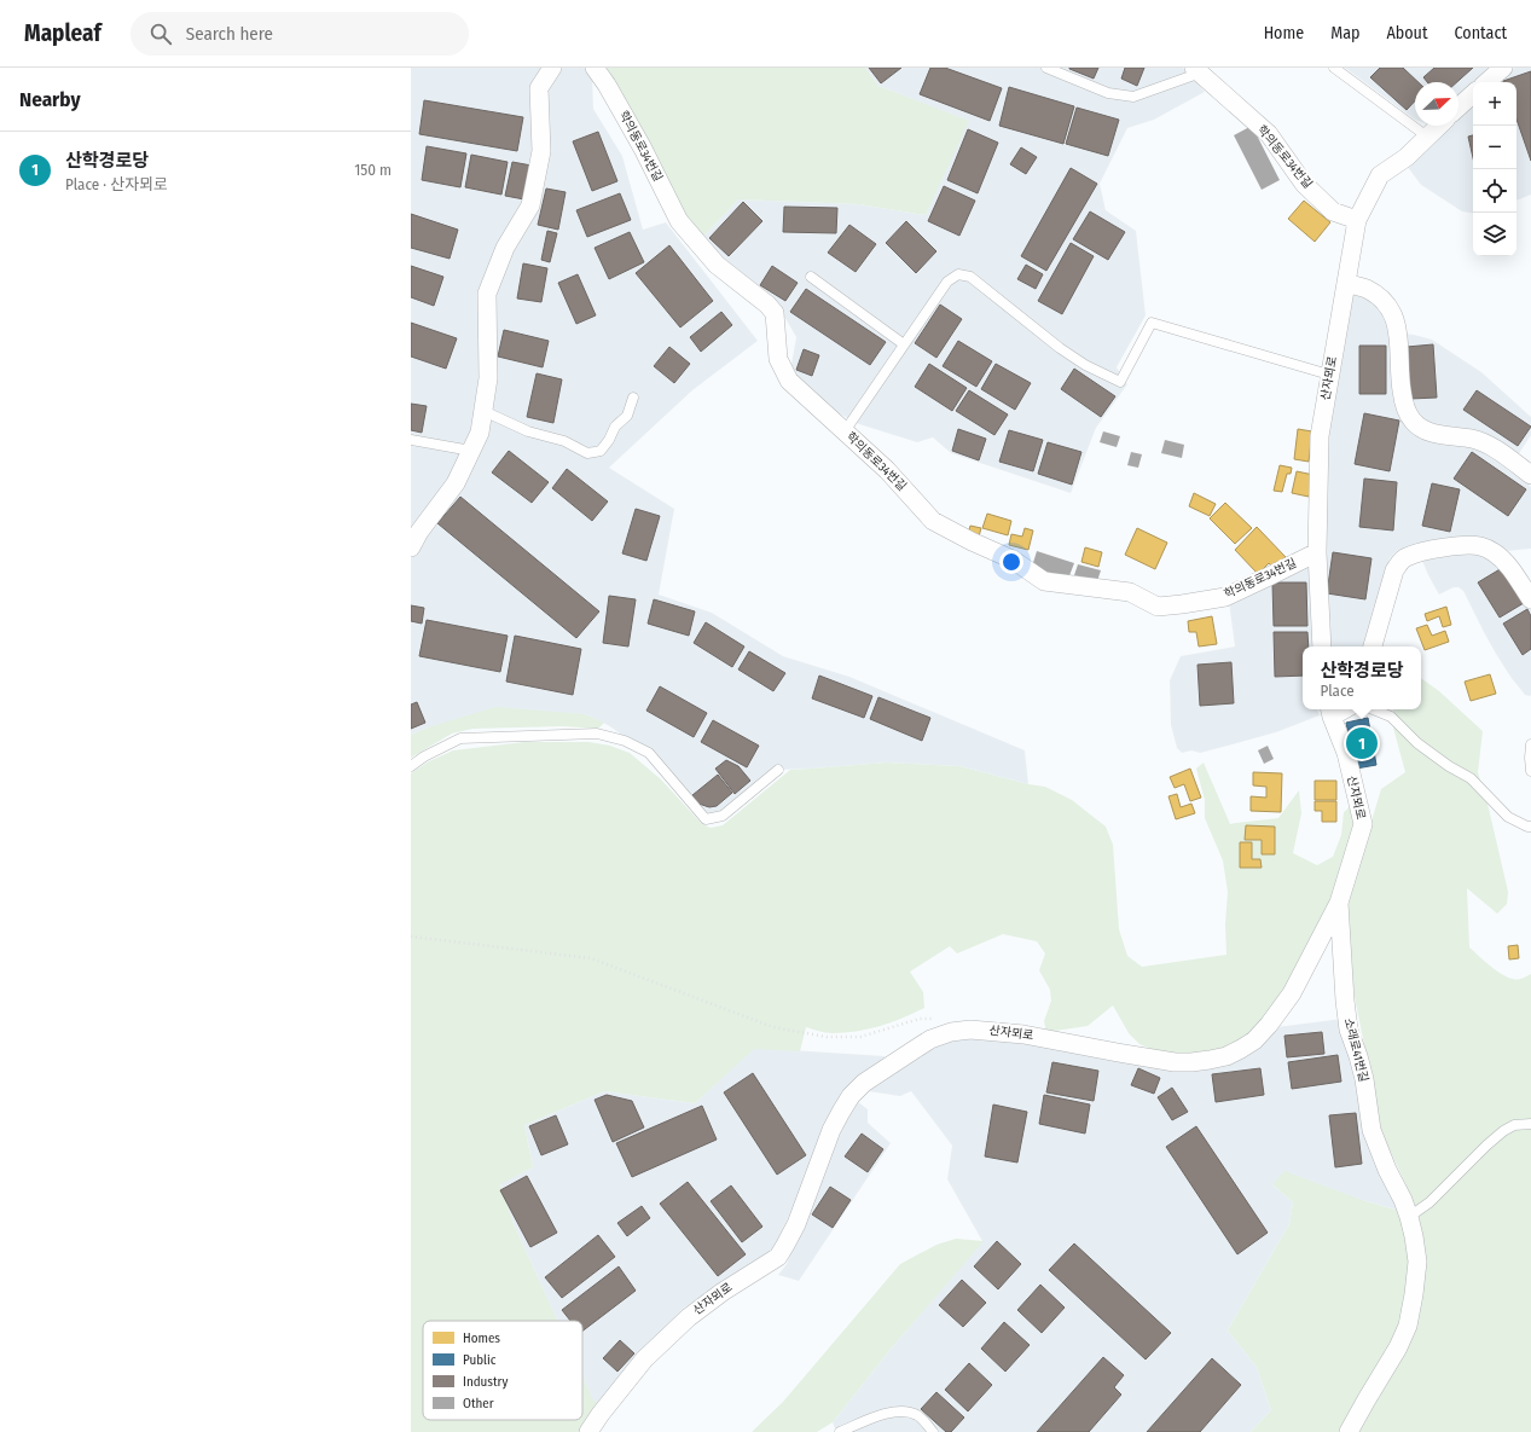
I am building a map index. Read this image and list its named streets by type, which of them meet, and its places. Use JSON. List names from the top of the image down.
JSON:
{
  "streets": {
    "street": ["학의동로34번길", "산자뫼로", "소래로41번길"]
  },
  "crossings": [
    ["학의동로34번길", "산자뫼로"],
    ["산자뫼로", "소래로41번길"]
  ],
  "legend": [
    "Homes",
    "Public",
    "Industry",
    "Other"
  ],
  "north": "top right",
  "page": {
    "header": "Mapleaf",
    "search": "Search here",
    "nav": [
      "Home",
      "Map",
      "About",
      "Contact"
    ],
    "heading": "Nearby",
    "map_buttons": ["+", "−"],
    "list": [
      {
        "mark": "1",
        "name": "산학경로당",
        "note": "Place · 산자뫼로",
        "value": "150 m"
      }
    ],
    "popup": ["산학경로당", "Place"],
    "pins": "1"
  }
}
